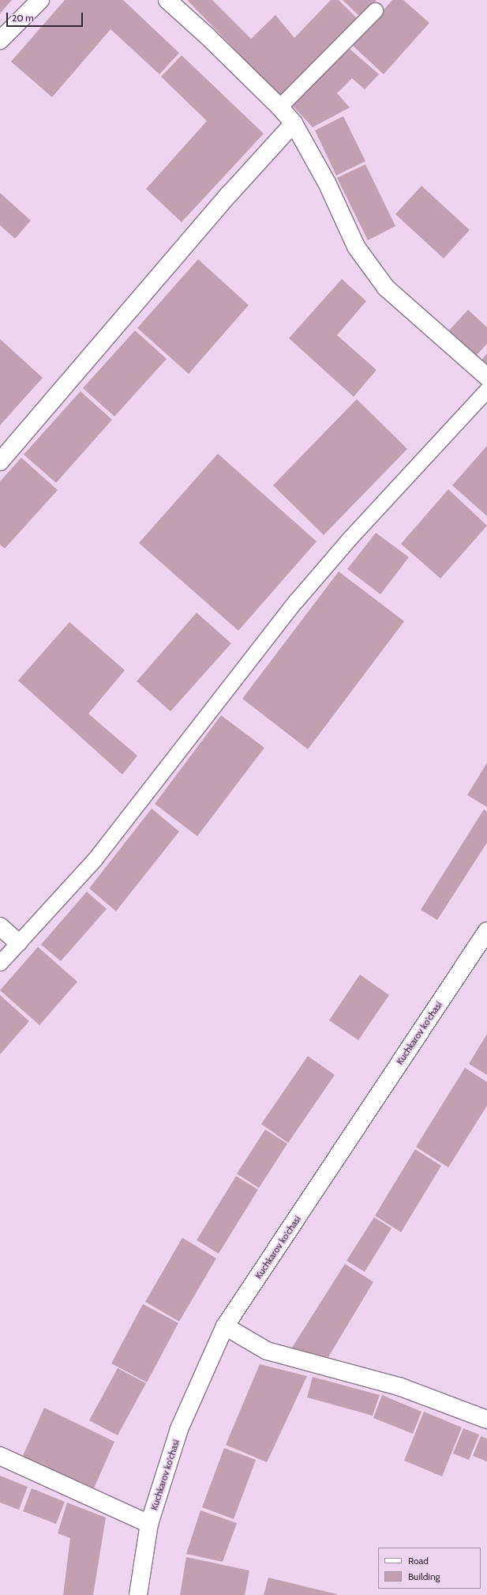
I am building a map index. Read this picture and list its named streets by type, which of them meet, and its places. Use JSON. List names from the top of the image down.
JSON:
{
  "streets": {
    "street": ["Kuchkarov ko'chasi"]
  },
  "legend": ["Road", "Building"],
  "scale_bar": "20 m"
}
